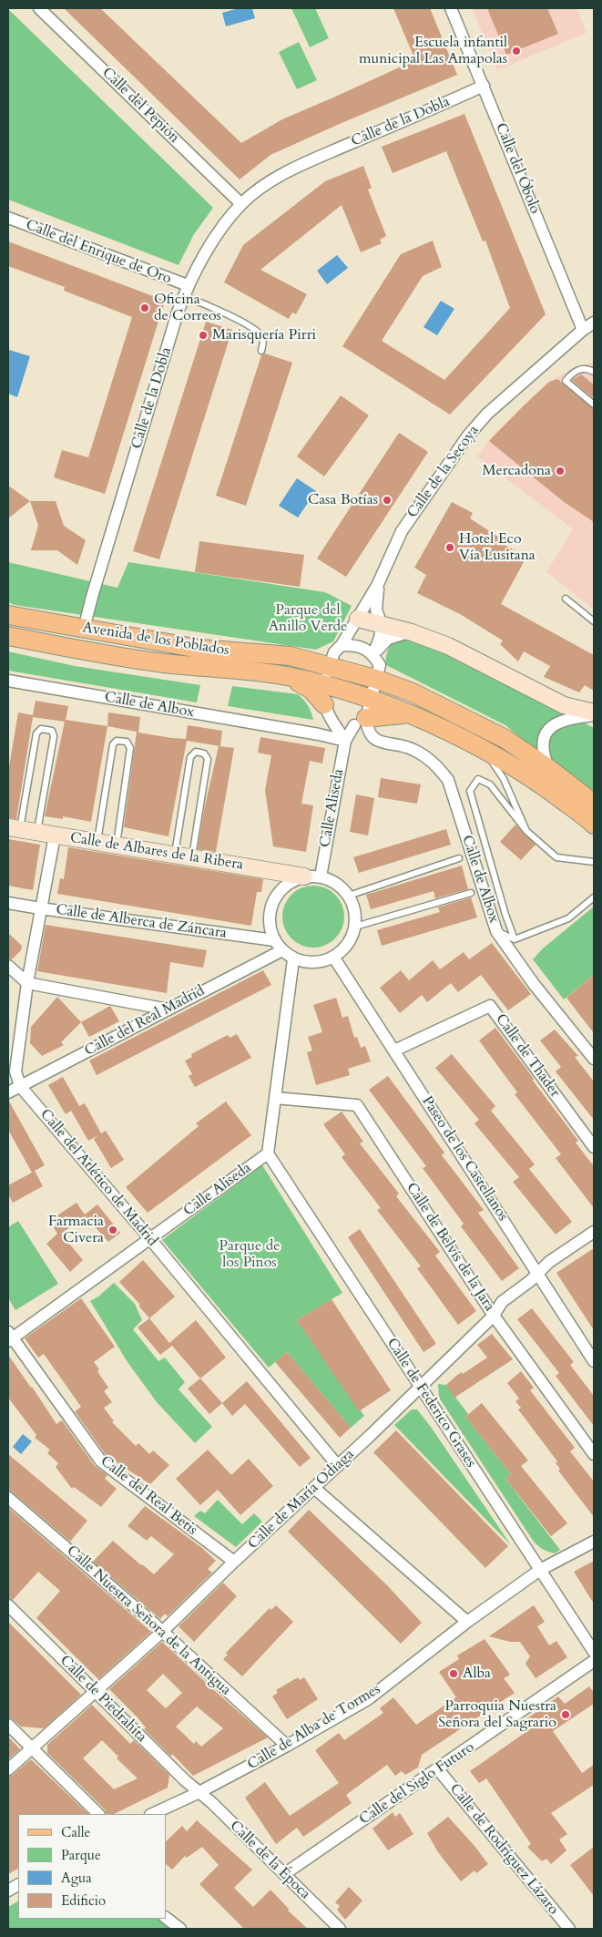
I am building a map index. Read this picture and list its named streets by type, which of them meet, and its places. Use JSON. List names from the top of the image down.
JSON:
{
  "streets": {
    "main road": ["Avenida de los Poblados"],
    "street": [
      "Calle del Pepión",
      "Calle de la Dobla",
      "Calle del Óbolo",
      "Calle del Enrique de Oro",
      "Calle de la Secoya",
      "Calle de Albox",
      "Calle Aliseda",
      "Calle de Albares de la Ribera",
      "Calle de Alberca de Záncara",
      "Calle del Real Madrid",
      "Calle de Thader",
      "Paseo de los Castellanos",
      "Calle del Atlético de Madrid",
      "Calle de Belvís de la Jara",
      "Calle de Federico Grases",
      "Calle del Real Betis",
      "Calle de María Odiaga",
      "Calle Nuestra Señora de la Antigua",
      "Calle de Piedrahíta",
      "Calle de Alba de Tormes",
      "Calle del Siglo Futuro",
      "Calle de Rodríguez Lázaro",
      "Calle de la Época"
    ]
  },
  "crossings": [
    ["Calle del Pepión", "Calle de la Dobla"],
    ["Calle de la Dobla", "Calle del Óbolo"],
    ["Calle de la Dobla", "Calle del Enrique de Oro"],
    ["Calle de la Dobla", "Avenida de los Poblados"],
    ["Calle del Óbolo", "Calle de la Secoya"],
    ["Calle de la Secoya", "Avenida de los Poblados"],
    ["Calle de Albox", "Calle Aliseda"],
    ["Calle Aliseda", "Calle de Albares de la Ribera"],
    ["Calle Aliseda", "Calle de Alberca de Záncara"],
    ["Calle Aliseda", "Calle del Real Madrid"],
    ["Calle Aliseda", "Paseo de los Castellanos"],
    ["Calle Aliseda", "Calle del Atlético de Madrid"],
    ["Calle Aliseda", "Calle de Federico Grases"],
    ["Calle Aliseda", "Calle del Real Betis"],
    ["Calle de Albares de la Ribera", "Calle de Alberca de Záncara"],
    ["Calle de Albares de la Ribera", "Calle del Real Madrid"],
    ["Calle de Albares de la Ribera", "Paseo de los Castellanos"],
    ["Calle de Alberca de Záncara", "Calle del Real Madrid"],
    ["Calle de Alberca de Záncara", "Paseo de los Castellanos"],
    ["Calle del Real Madrid", "Paseo de los Castellanos"],
    ["Calle del Real Madrid", "Calle del Atlético de Madrid"],
    ["Calle de Thader", "Paseo de los Castellanos"],
    ["Paseo de los Castellanos", "Calle de María Odiaga"],
    ["Calle del Atlético de Madrid", "Calle de María Odiaga"],
    ["Calle de Belvís de la Jara", "Calle de María Odiaga"],
    ["Calle de Federico Grases", "Calle de María Odiaga"],
    ["Calle de Federico Grases", "Calle de Alba de Tormes"],
    ["Calle del Real Betis", "Calle de María Odiaga"],
    ["Calle de María Odiaga", "Calle Nuestra Señora de la Antigua"],
    ["Calle de María Odiaga", "Calle de Piedrahíta"],
    ["Calle Nuestra Señora de la Antigua", "Calle de Alba de Tormes"],
    ["Calle de Piedrahíta", "Calle de Alba de Tormes"],
    ["Calle de Piedrahíta", "Calle de la Época"],
    ["Calle de Alba de Tormes", "Calle de la Época"],
    ["Calle del Siglo Futuro", "Calle de Rodríguez Lázaro"],
    ["Calle del Siglo Futuro", "Calle de la Época"]
  ],
  "parks": ["Parque del Anillo Verde", "Parque de los Pinos"],
  "places": [
    "Escuela infantil municipal Las Amapolas",
    "Oficina de Correos",
    "Marisquería Pirri",
    "Mercadona",
    "Casa Botías",
    "Hotel Eco Vía Lusitana",
    "Farmacia Civera",
    "Alba",
    "Parroquia Nuestra Señora del Sagrario"
  ],
  "legend": [
    "Calle",
    "Parque",
    "Agua",
    "Edificio"
  ]
}
